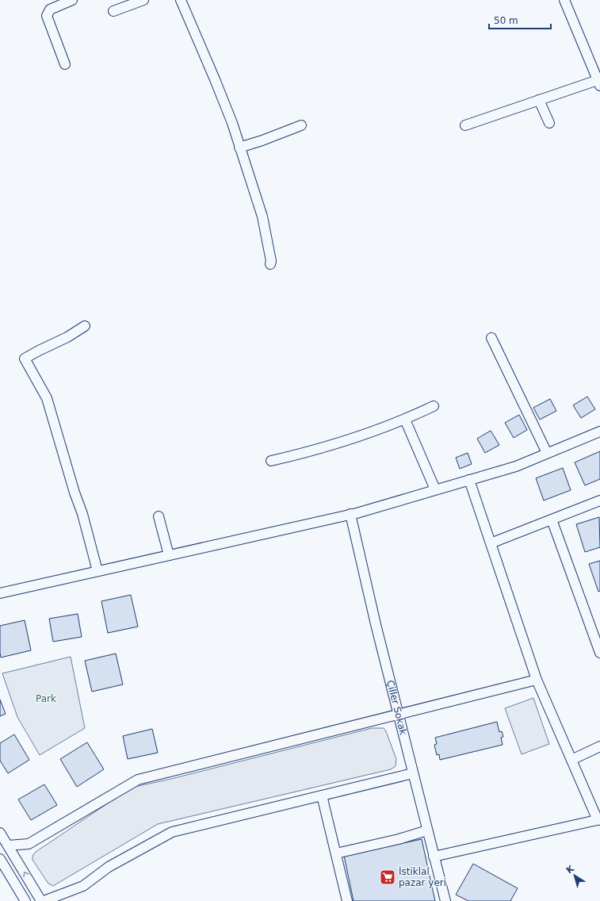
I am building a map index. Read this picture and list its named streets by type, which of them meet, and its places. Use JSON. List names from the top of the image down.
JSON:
{
  "streets": {
    "street": ["Çiller Sokak"]
  },
  "parks": ["Park"],
  "places": {
    "supermarket": ["İstiklal pazar yeri"]
  },
  "scale_bar": "50 m",
  "north": "top left"
}
